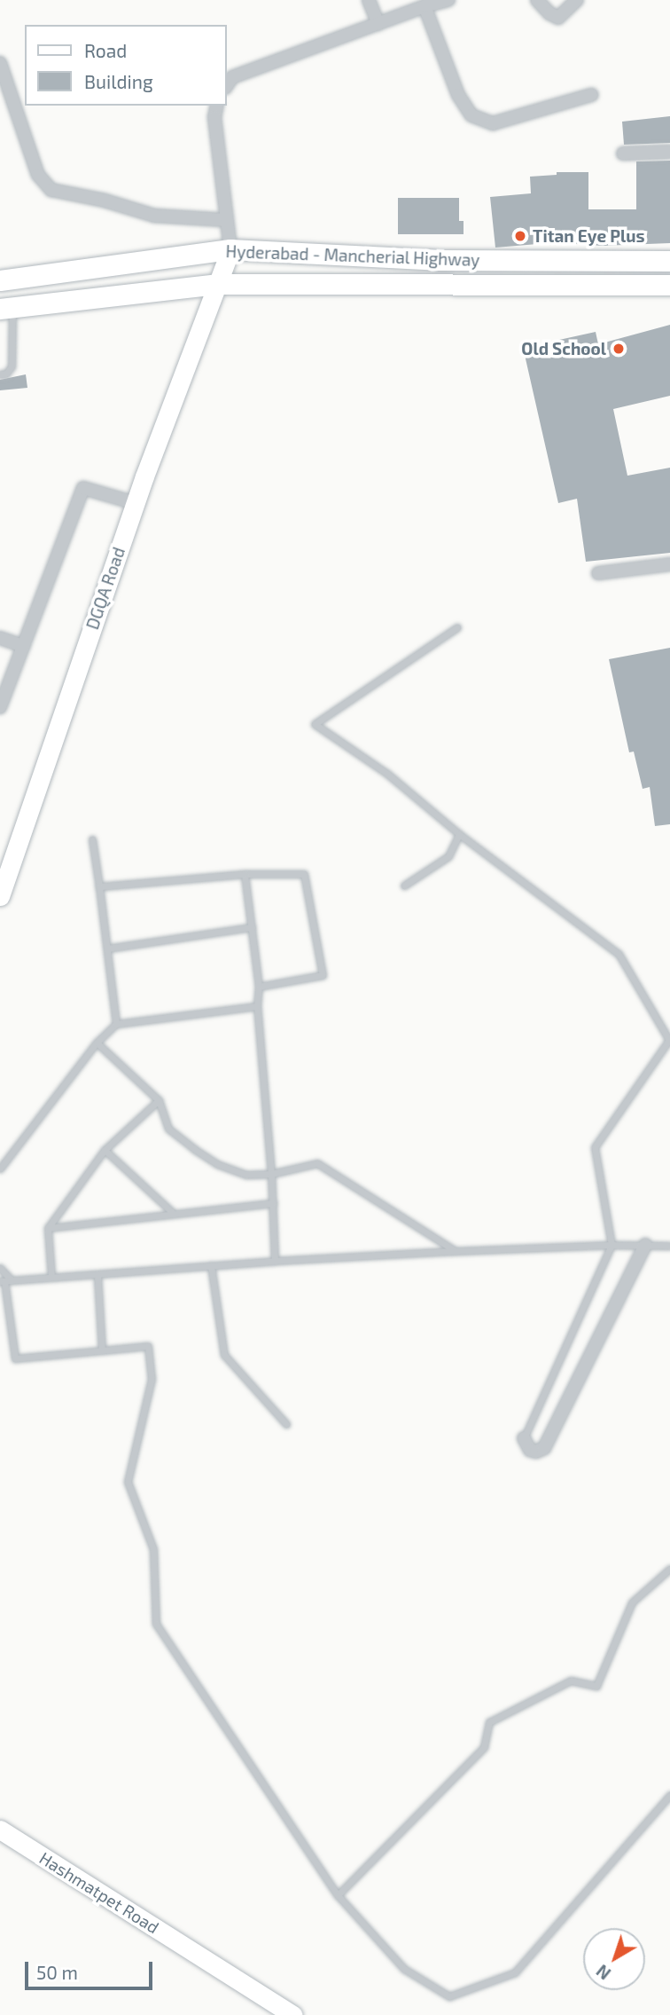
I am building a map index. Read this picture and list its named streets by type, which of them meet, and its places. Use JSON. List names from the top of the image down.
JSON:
{
  "streets": {
    "main road": ["Hyderabad - Mancherial Highway", "DGQA Road", "Hashmatpet Road"]
  },
  "crossings": [
    ["Hyderabad - Mancherial Highway", "DGQA Road"]
  ],
  "places": ["Titan Eye Plus", "Old School"],
  "legend": ["Road", "Building"],
  "scale_bar": "50 m",
  "north": "bottom left"
}
